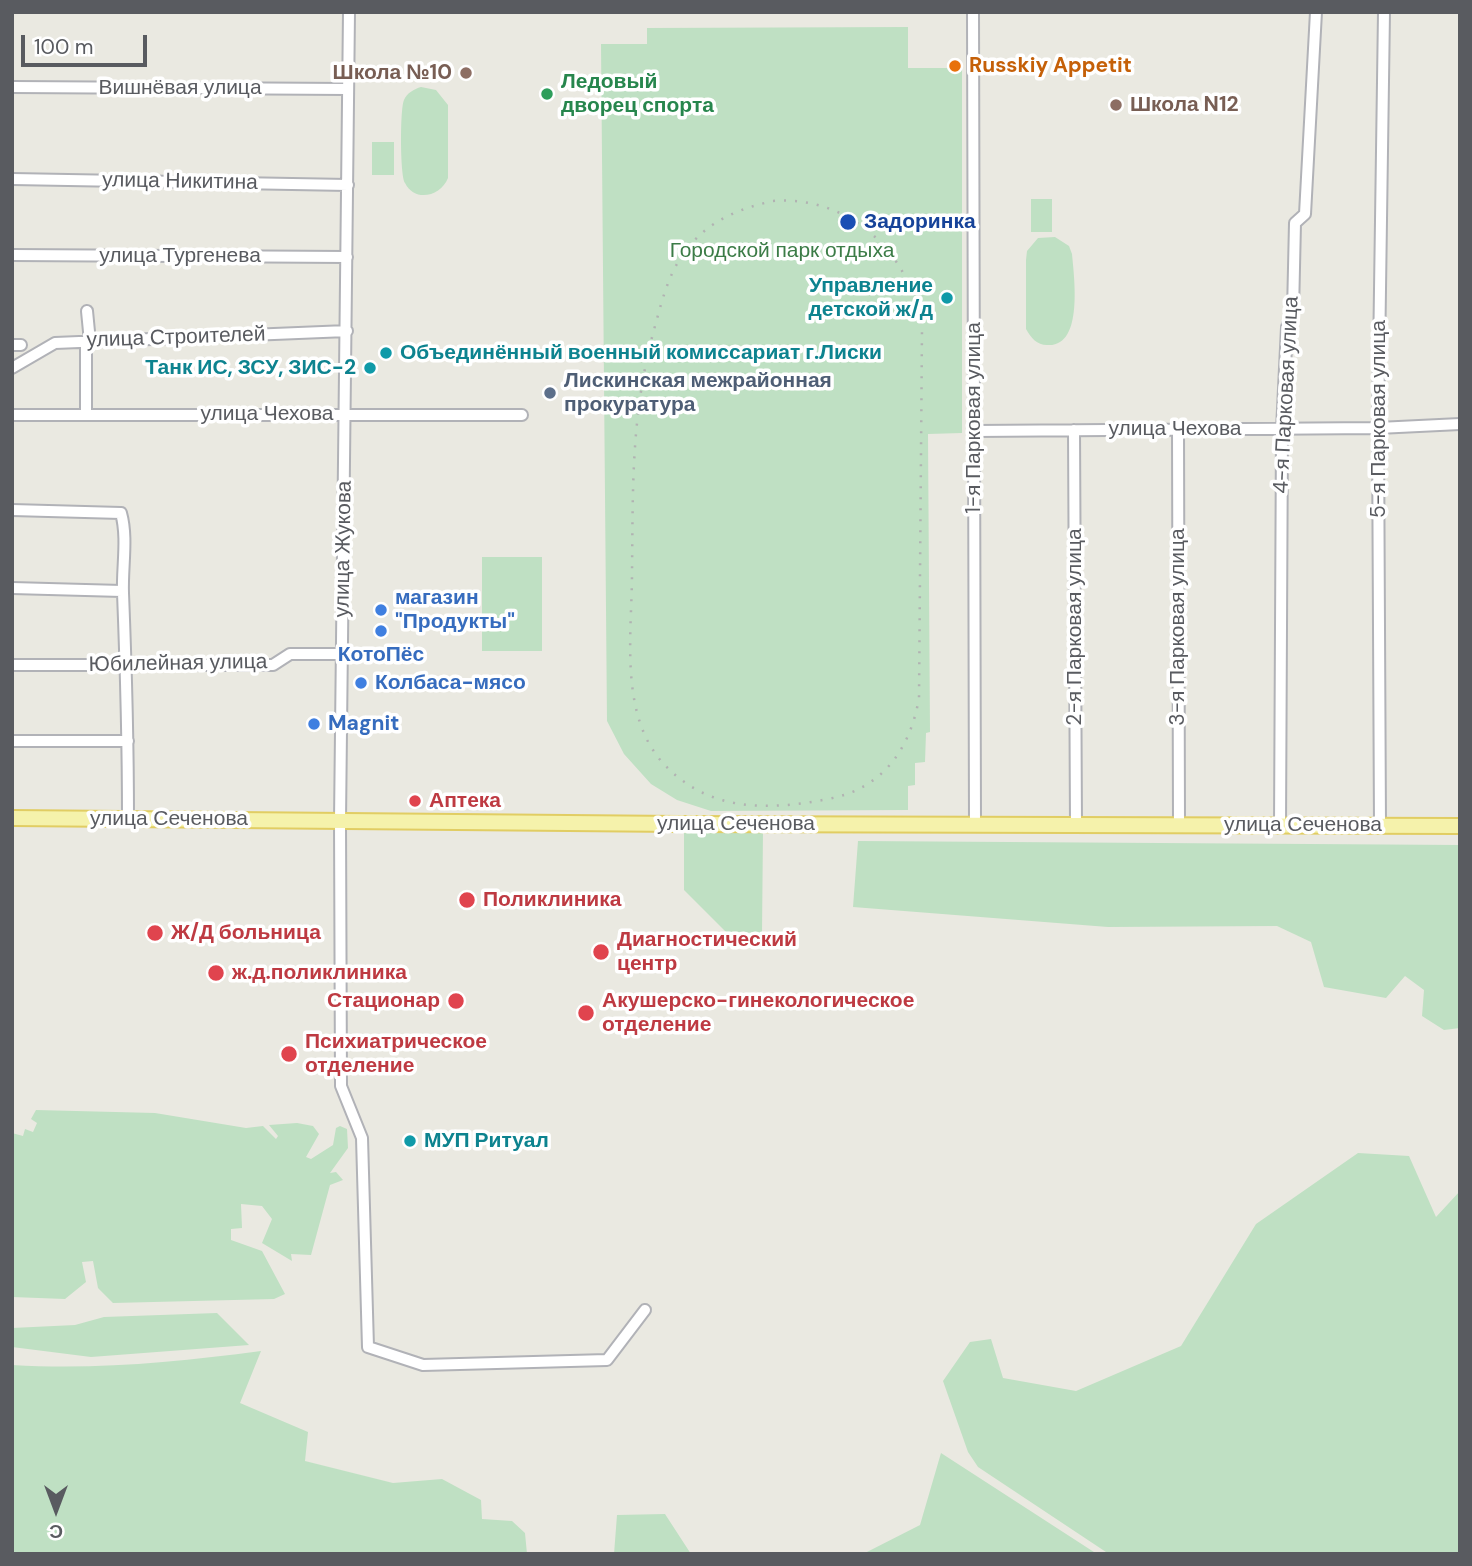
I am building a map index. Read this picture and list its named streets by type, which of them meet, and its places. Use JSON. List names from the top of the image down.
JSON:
{
  "streets": {
    "main road": ["улица Сеченова"],
    "street": [
      "Вишнёвая улица",
      "улица Никитина",
      "улица Тургенева",
      "улица Строителей",
      "4-я Парковая улица",
      "улица Чехова",
      "1-я Парковая улица",
      "5-я Парковая улица",
      "улица Жукова",
      "2-я Парковая улица",
      "3-я Парковая улица",
      "Юбилейная улица"
    ]
  },
  "crossings": [
    ["Вишнёвая улица", "улица Жукова"],
    ["улица Никитина", "улица Жукова"],
    ["улица Тургенева", "улица Жукова"],
    ["улица Строителей", "улица Жукова"],
    ["4-я Парковая улица", "улица Чехова"],
    ["4-я Парковая улица", "улица Сеченова"],
    ["улица Чехова", "1-я Парковая улица"],
    ["улица Чехова", "5-я Парковая улица"],
    ["улица Чехова", "улица Жукова"],
    ["улица Чехова", "2-я Парковая улица"],
    ["улица Чехова", "3-я Парковая улица"],
    ["1-я Парковая улица", "улица Сеченова"],
    ["5-я Парковая улица", "улица Сеченова"],
    ["улица Жукова", "Юбилейная улица"],
    ["улица Жукова", "улица Сеченова"],
    ["2-я Парковая улица", "улица Сеченова"],
    ["3-я Парковая улица", "улица Сеченова"]
  ],
  "parks": ["Городской парк отдыха"],
  "places": [
    "Russkiy Appetit",
    "Школа №10",
    "Ледовый дворец спорта",
    "Школа N12",
    "Задоринка",
    "Управление детской ж/д",
    "Объединённый военный комиссариат г.Лиски",
    "Танк ИС, ЗСУ, ЗИС-2",
    "Лискинская межрайонная прокуратура",
    "магазин \"Продукты\"",
    "КотоПёс",
    "Колбаса-мясо",
    "Magnit",
    "Аптека",
    "Поликлиника",
    "Ж/Д больница",
    "Диагностический центр",
    "ж.д.поликлиника",
    "Стационар",
    "Акушерско-гинекологическое отделение",
    "Психиатрическое отделение",
    "МУП Ритуал"
  ],
  "scale_bar": "100 m",
  "north": "bottom"
}
